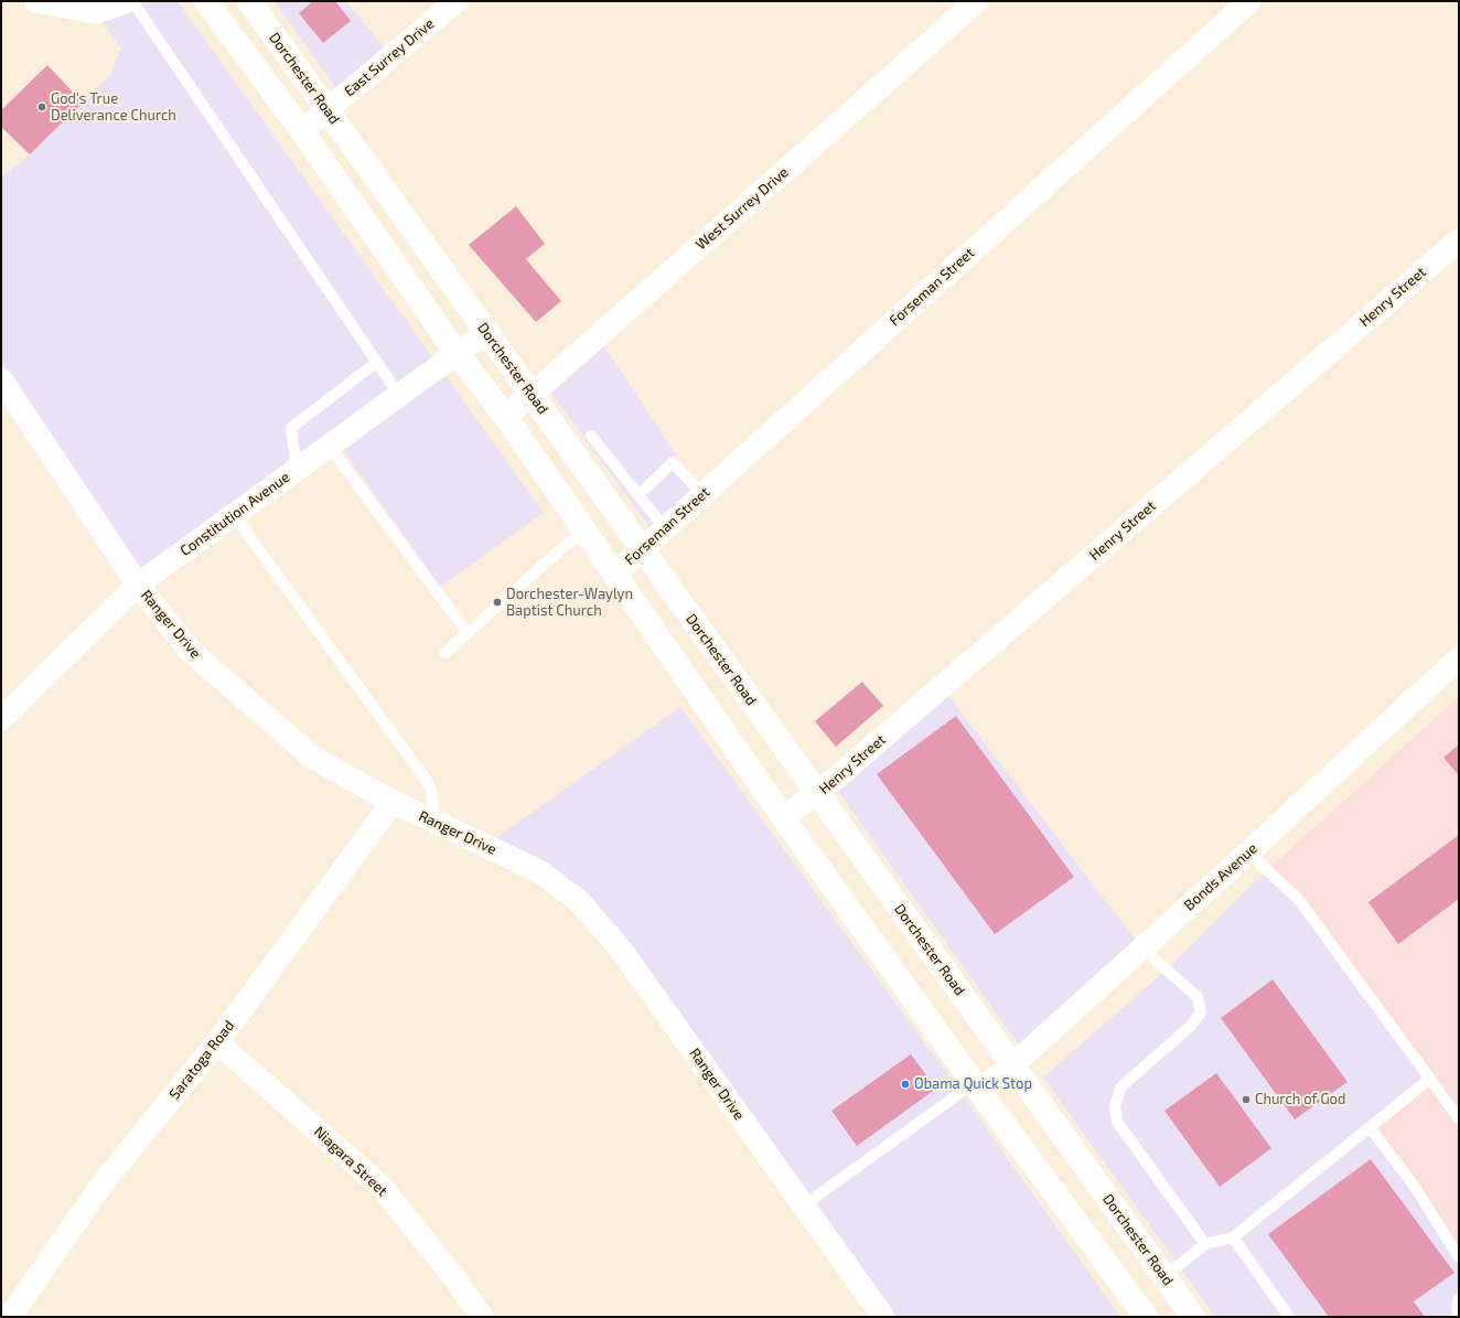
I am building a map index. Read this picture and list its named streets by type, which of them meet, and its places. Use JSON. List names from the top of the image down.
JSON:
{
  "streets": {
    "main road": ["Dorchester Road"],
    "street": [
      "East Surrey Drive",
      "West Surrey Drive",
      "Forseman Street",
      "Henry Street",
      "Constitution Avenue",
      "Ranger Drive",
      "Bonds Avenue",
      "Saratoga Road",
      "Niagara Street"
    ]
  },
  "crossings": [
    ["East Surrey Drive", "Dorchester Road"],
    ["Dorchester Road", "West Surrey Drive"],
    ["Dorchester Road", "Forseman Street"],
    ["Dorchester Road", "Henry Street"],
    ["Dorchester Road", "Constitution Avenue"],
    ["Dorchester Road", "Bonds Avenue"],
    ["Constitution Avenue", "Ranger Drive"],
    ["Ranger Drive", "Saratoga Road"],
    ["Saratoga Road", "Niagara Street"]
  ],
  "places": [
    "God's True Deliverance Church",
    "Dorchester-Waylyn Baptist Church",
    "Obama Quick Stop",
    "Church of God"
  ]
}
